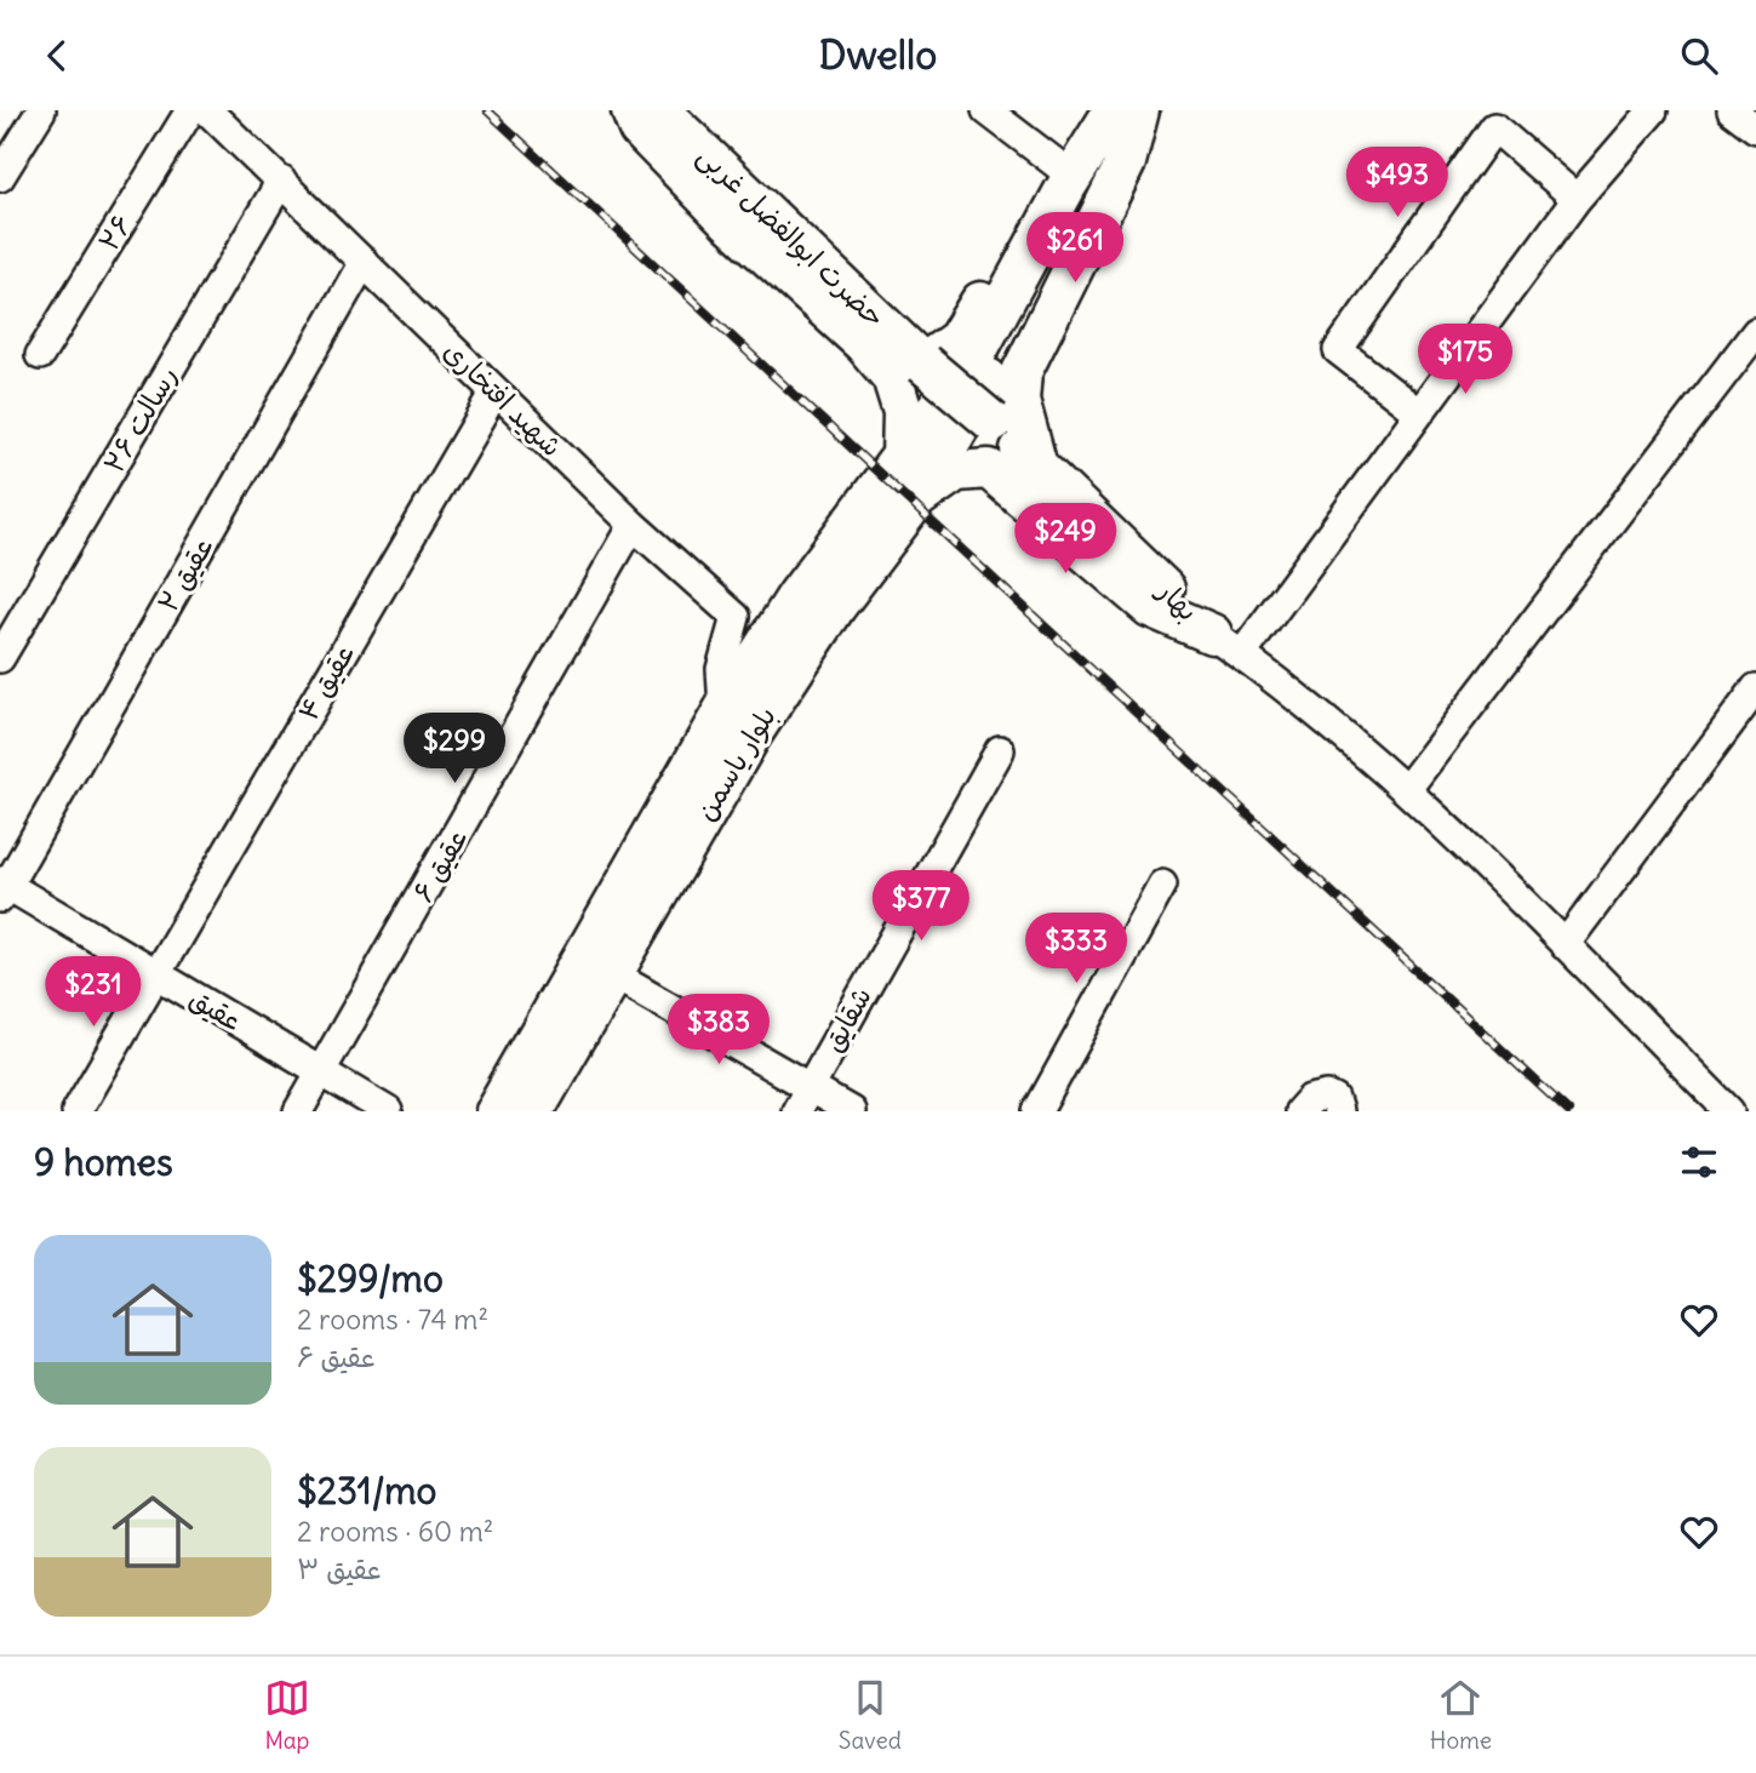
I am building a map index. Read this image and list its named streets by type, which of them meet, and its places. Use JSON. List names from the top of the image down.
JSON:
{
  "streets": {
    "street": [
      "۲۶",
      "حضرت ابوالفضل غربی",
      "شهید افتخاری",
      "رسالت ۲۶",
      "عقیق ۲",
      "بهار",
      "عقیق ۴",
      "بلوار یاسمن",
      "عقیق ۶",
      "عقیق",
      "شقایق"
    ]
  },
  "crossings": [
    ["حضرت ابوالفضل غربی", "بهار"],
    ["شهید افتخاری", "رسالت ۲۶"],
    ["شهید افتخاری", "عقیق ۲"],
    ["شهید افتخاری", "عقیق ۴"],
    ["شهید افتخاری", "بلوار یاسمن"],
    ["شهید افتخاری", "عقیق ۶"],
    ["عقیق ۲", "عقیق"],
    ["بهار", "بلوار یاسمن"],
    ["عقیق ۴", "عقیق"],
    ["عقیق ۶", "عقیق"]
  ],
  "page": {
    "header": "Dwello",
    "price": [
      "$493",
      "$261",
      "$175",
      "$249",
      "$299",
      "$377",
      "$333",
      "$231",
      "$383"
    ],
    "heading": "9 homes",
    "list": [
      {
        "name": "$299/mo",
        "note": "2 rooms · 74 m² · عقیق ۶"
      },
      {
        "name": "$231/mo",
        "note": "2 rooms · 60 m² · عقیق ۳"
      }
    ],
    "tabs": ["Map", "Saved", "Home"]
  }
}
